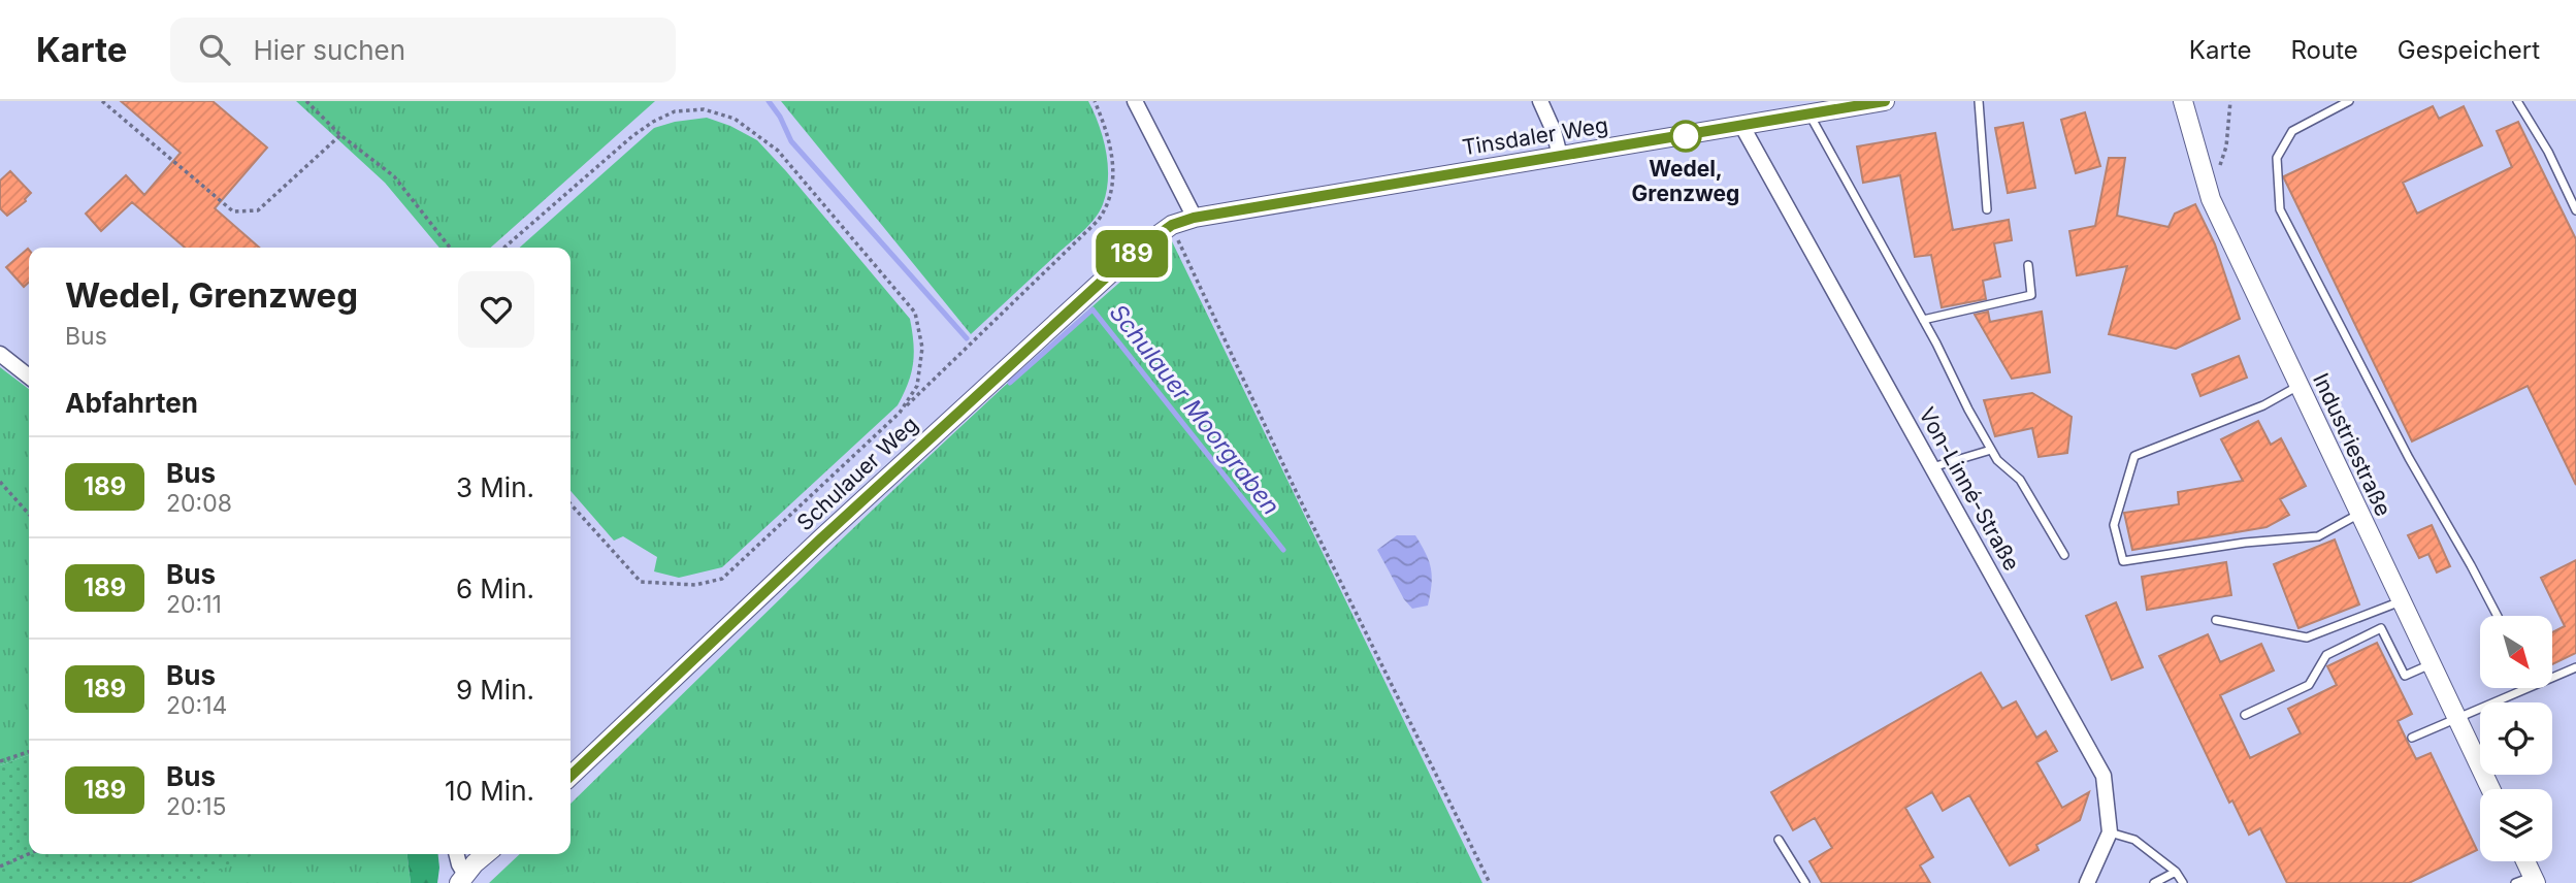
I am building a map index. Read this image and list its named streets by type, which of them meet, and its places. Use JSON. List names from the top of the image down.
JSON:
{
  "streets": {
    "street": [
      "Tinsdaler Weg",
      "Industriestraße",
      "Schulauer Weg",
      "Von-Linné-Straße"
    ]
  },
  "crossings": [
    ["Tinsdaler Weg", "Schulauer Weg"],
    ["Tinsdaler Weg", "Von-Linné-Straße"]
  ],
  "water": ["Schulauer Moorgraben"],
  "places": ["Wedel, Grenzweg"],
  "lines": ["bus line 189"],
  "north": "bottom right",
  "page": {
    "header": "Karte",
    "search": "Hier suchen",
    "nav": ["Karte", "Route", "Gespeichert"],
    "on_map": "189",
    "heading": [
      ["Wedel, Grenzweg", "Bus"],
      "Abfahrten"
    ],
    "list": [
      {
        "mark": "189",
        "name": "Bus",
        "note": "20:08",
        "value": "3 Min."
      },
      {
        "mark": "189",
        "name": "Bus",
        "note": "20:11",
        "value": "6 Min."
      },
      {
        "mark": "189",
        "name": "Bus",
        "note": "20:14",
        "value": "9 Min."
      },
      {
        "mark": "189",
        "name": "Bus",
        "note": "20:15",
        "value": "10 Min."
      }
    ]
  }
}
